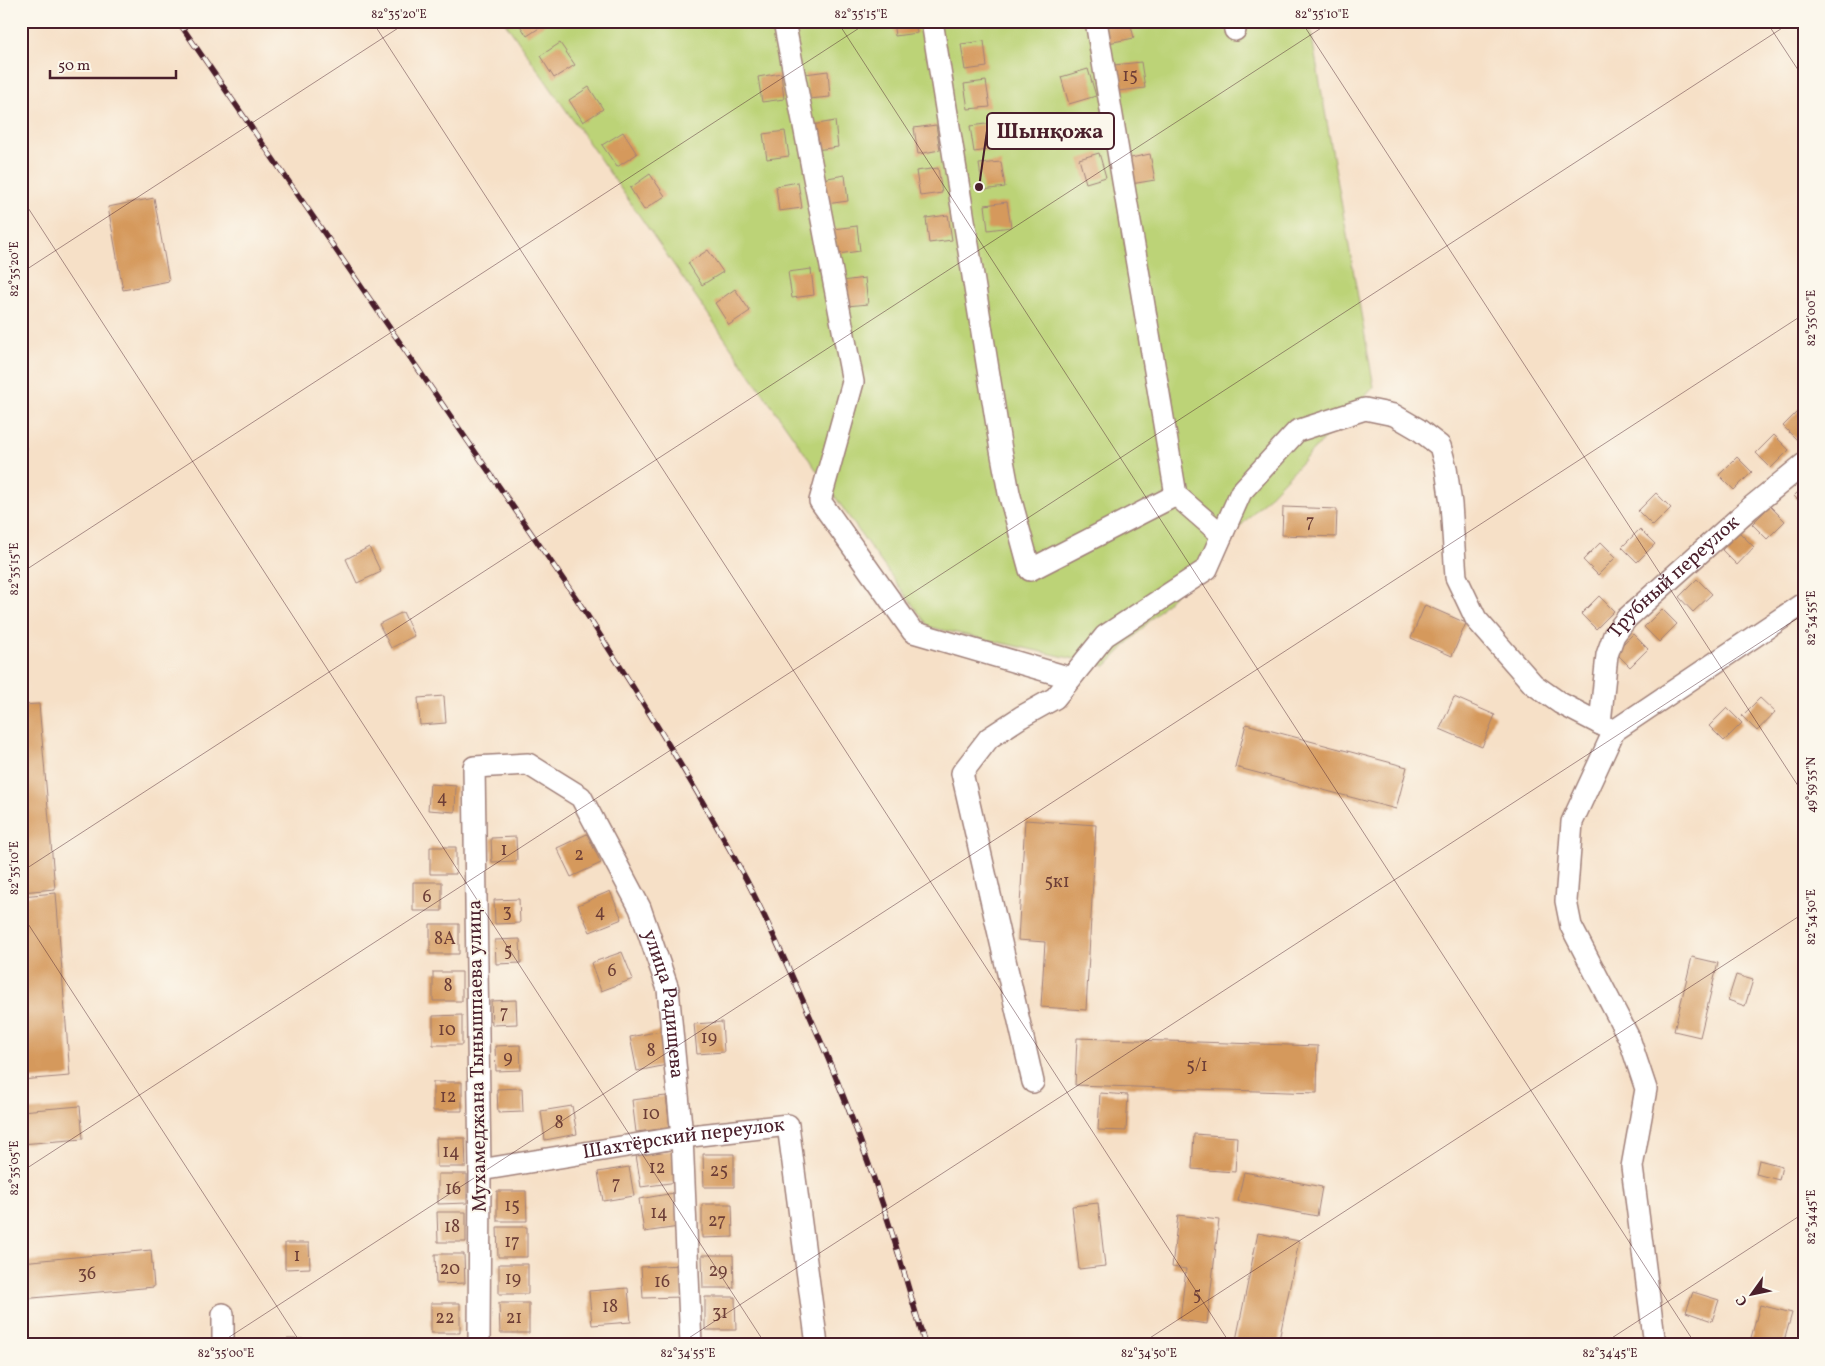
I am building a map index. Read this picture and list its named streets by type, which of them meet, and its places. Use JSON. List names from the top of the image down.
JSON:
{
  "streets": {
    "street": [
      "Трубный переулок",
      "улица Радищева",
      "Мухамеджана Тынышпаева улица",
      "Шахтёрский переулок"
    ]
  },
  "crossings": [
    ["улица Радищева", "Мухамеджана Тынышпаева улица"],
    ["улица Радищева", "Шахтёрский переулок"],
    ["Мухамеджана Тынышпаева улица", "Шахтёрский переулок"]
  ],
  "places": ["Шынқожа"],
  "house_numbers": [
    "15",
    "7",
    "4",
    "1",
    "2",
    "5к1",
    "6",
    "3",
    "4",
    "8А",
    "5",
    "6",
    "8",
    "7",
    "10",
    "19",
    "8",
    "9",
    "5/1",
    "12",
    "10",
    "8",
    "14",
    "12",
    "25",
    "7",
    "16",
    "15",
    "14",
    "27",
    "18",
    "17",
    "1",
    "20",
    "29",
    "36",
    "19",
    "16",
    "5",
    "18",
    "31",
    "22",
    "21"
  ],
  "scale_bar": "50 m",
  "north": "bottom left",
  "coordinates": [
    "82°35'20\"E",
    "82°35'15\"E",
    "82°35'10\"E",
    "82°35'00\"E",
    "82°34'55\"E",
    "49°59'35\"N",
    "82°34'50\"E",
    "82°35'05\"E",
    "82°34'45\"E"
  ]
}
